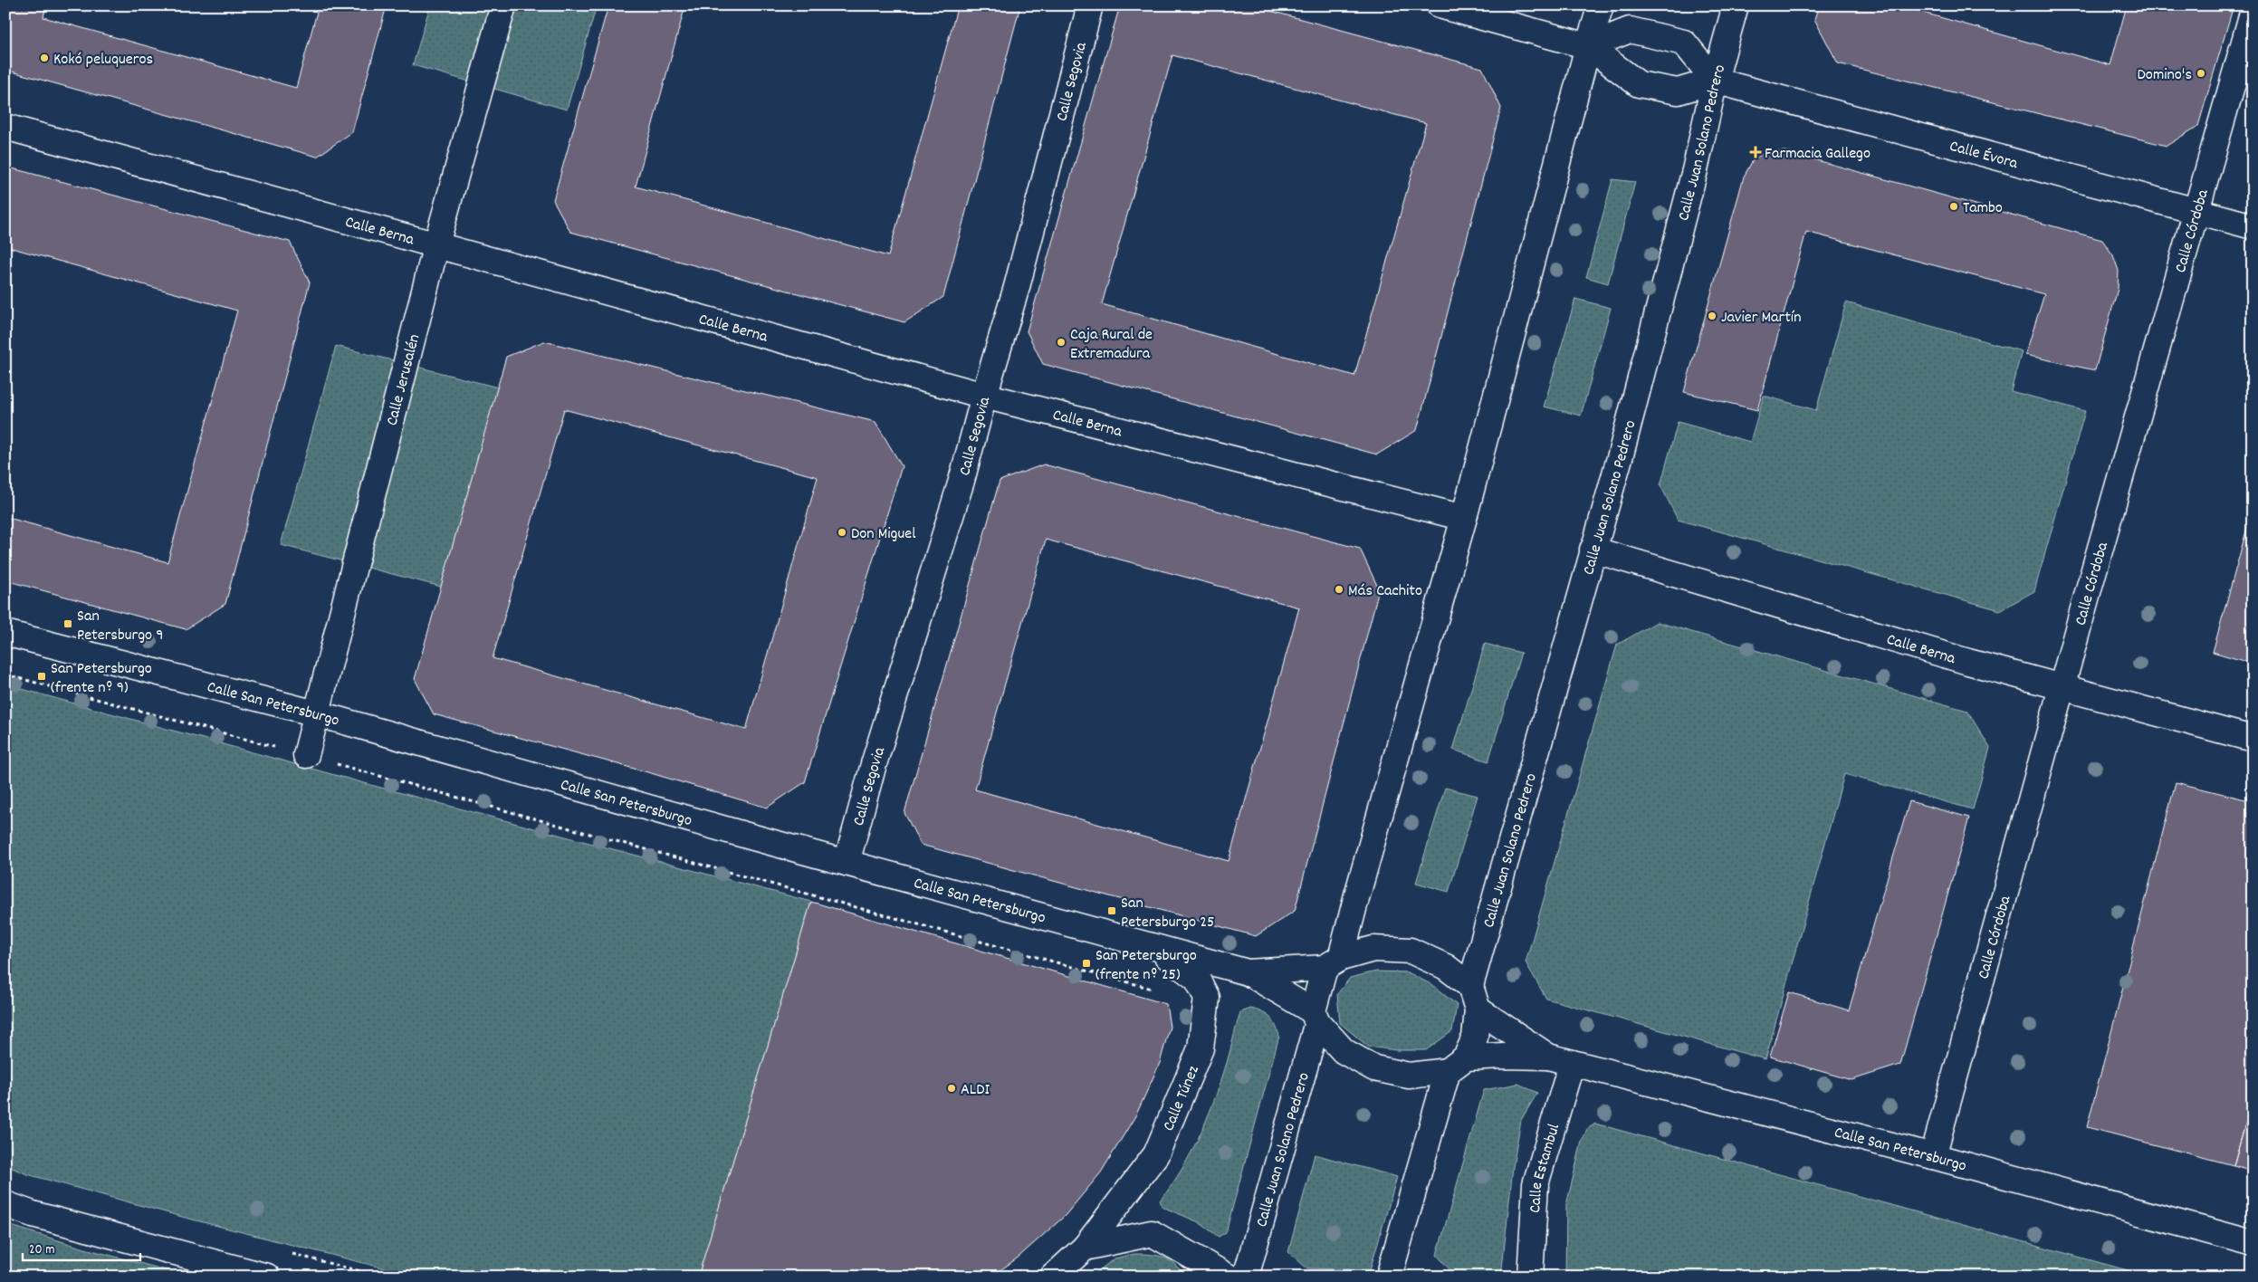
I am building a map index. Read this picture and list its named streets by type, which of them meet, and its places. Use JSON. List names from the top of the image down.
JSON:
{
  "streets": {
    "street": [
      "Calle Segovia",
      "Calle Juan Solano Pedrero",
      "Calle Évora",
      "Calle Berna",
      "Calle Córdoba",
      "Calle Jerusalén",
      "Calle San Petersburgo",
      "Calle Túnez",
      "Calle Estambul"
    ]
  },
  "crossings": [
    ["Calle Segovia", "Calle Berna"],
    ["Calle Segovia", "Calle San Petersburgo"],
    ["Calle Juan Solano Pedrero", "Calle Évora"],
    ["Calle Juan Solano Pedrero", "Calle Berna"],
    ["Calle Juan Solano Pedrero", "Calle San Petersburgo"],
    ["Calle Évora", "Calle Córdoba"],
    ["Calle Berna", "Calle Córdoba"],
    ["Calle Berna", "Calle Jerusalén"],
    ["Calle Córdoba", "Calle San Petersburgo"],
    ["Calle Jerusalén", "Calle San Petersburgo"],
    ["Calle San Petersburgo", "Calle Túnez"],
    ["Calle San Petersburgo", "Calle Estambul"]
  ],
  "places": {
    "other": [
      "Kokó peluqueros",
      "Domino's",
      "Tambo",
      "Javier Martín",
      "Caja Rural de Extremadura",
      "Don Miguel",
      "Más Cachito",
      "ALDI"
    ],
    "health": ["Farmacia Gallego"],
    "transit": [
      "San Petersburgo 9",
      "San Petersburgo (frente nº 9)",
      "San Petersburgo 25",
      "San Petersburgo (frente nº 25)"
    ]
  },
  "scale_bar": "20 m"
}
